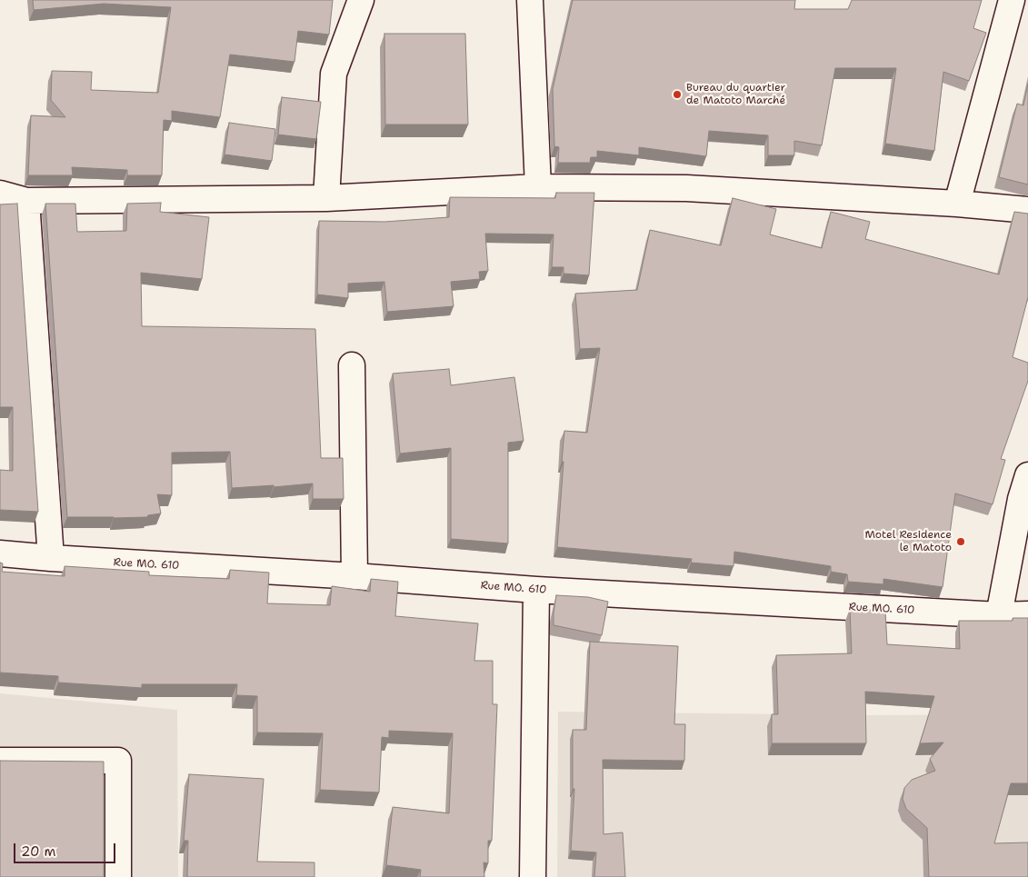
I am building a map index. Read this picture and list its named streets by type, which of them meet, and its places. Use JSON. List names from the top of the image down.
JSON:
{
  "streets": {
    "street": ["Rue MO. 610"]
  },
  "places": ["Bureau du quartier de Matoto Marché", "Motel Residence le Matoto"],
  "scale_bar": "20 m"
}
